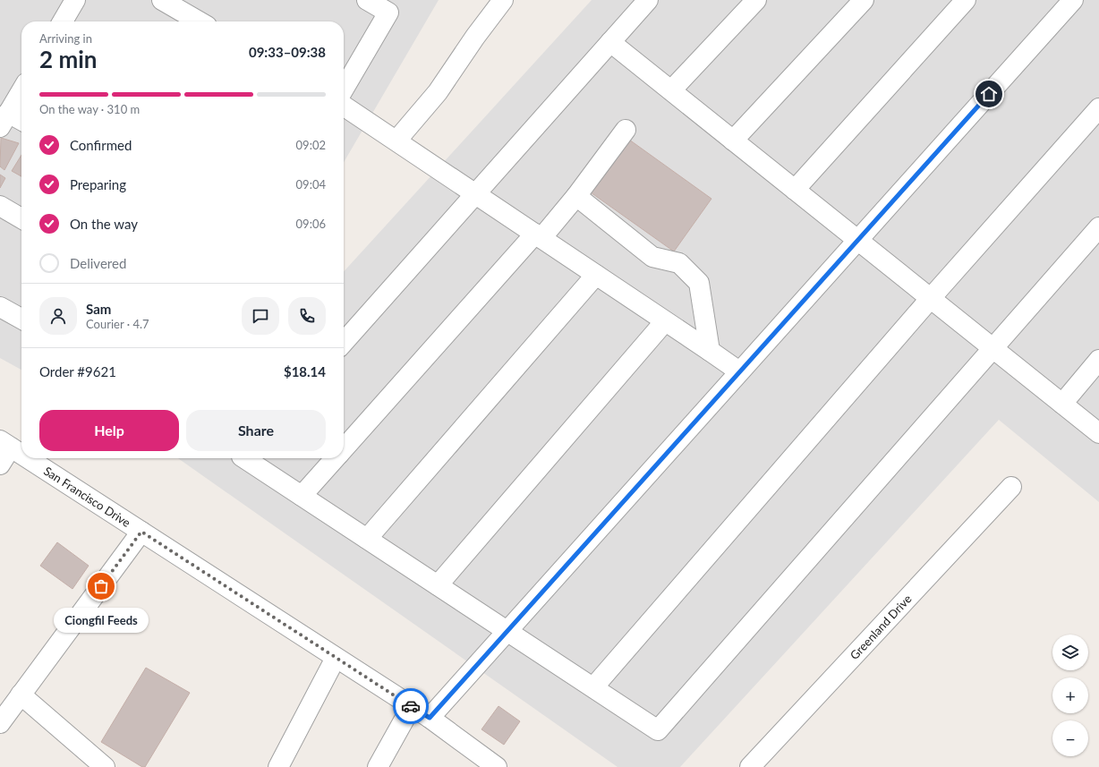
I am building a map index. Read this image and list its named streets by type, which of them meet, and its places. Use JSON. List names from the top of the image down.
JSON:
{
  "streets": {
    "street": ["San Francisco Drive", "Greenland Drive"]
  },
  "places": ["Ciongfil Feeds"],
  "page": {
    "heading": ["2 min", "Arriving in", "09:33–09:38"],
    "panel": [
      "Sam",
      "Courier · 4.7",
      "Order #9621",
      "$18.14"
    ],
    "bar": "On the way · 310 m",
    "list": [
      ["Confirmed", "09:02"],
      ["Preparing", "09:04"],
      ["On the way", "09:06"],
      "Delivered"
    ],
    "buttons": ["Help", "Share"],
    "bubble": "Ciongfil Feeds",
    "map_buttons": ["+", "−"]
  }
}
